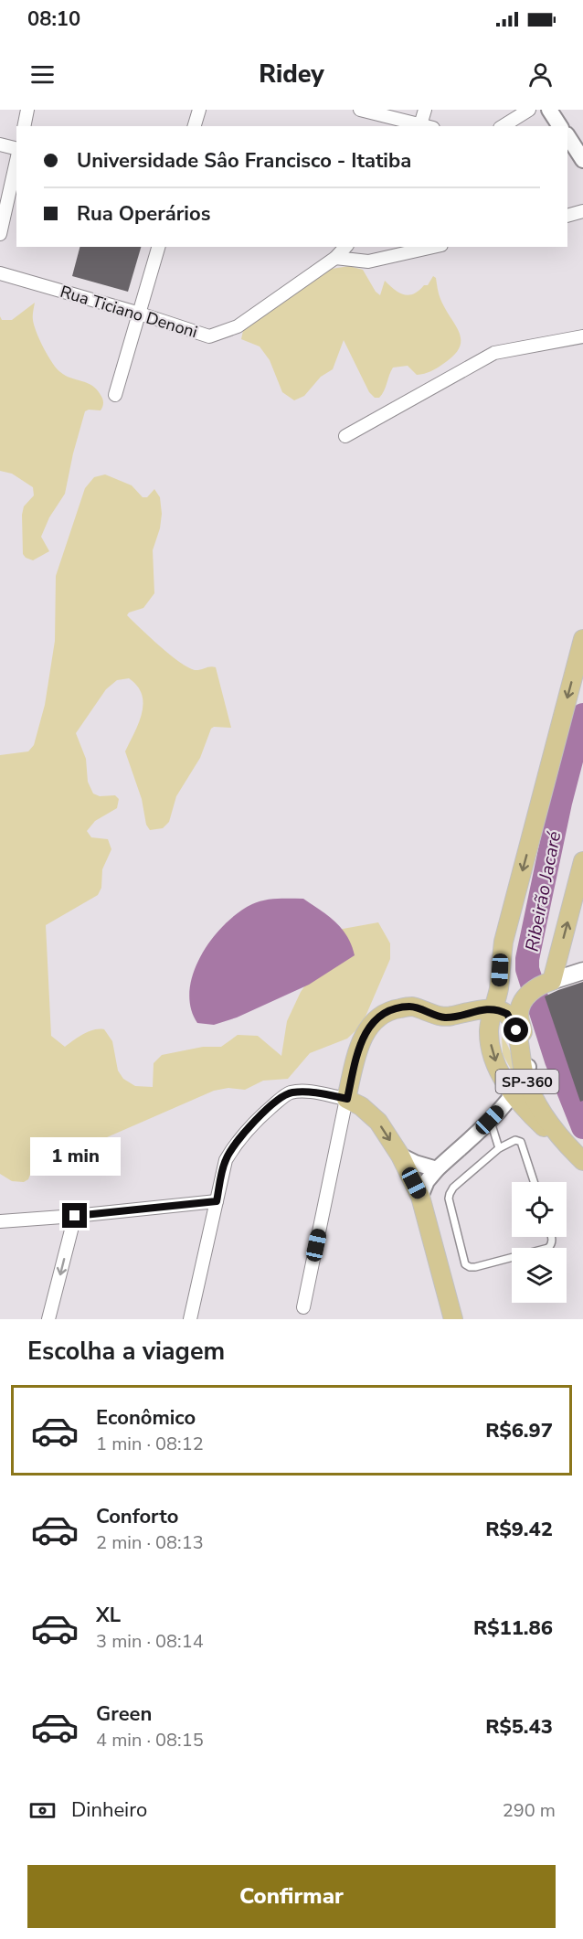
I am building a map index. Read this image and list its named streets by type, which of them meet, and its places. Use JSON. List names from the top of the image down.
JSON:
{
  "streets": {
    "main road": ["SP-360"],
    "street": ["Rua Ticiano Denoni"]
  },
  "water": ["Ribeirão Jacaré"],
  "page": {
    "status": "08:10",
    "header": "Ridey",
    "banner": ["Universidade Sâo Francisco - Itatiba", "Rua Operários"],
    "bubble": "1 min",
    "heading": "Escolha a viagem",
    "list": [
      {
        "name": "Econômico",
        "note": "1 min · 08:12",
        "value": "R$6.97"
      },
      {
        "name": "Conforto",
        "note": "2 min · 08:13",
        "value": "R$9.42"
      },
      {
        "name": "XL",
        "note": "3 min · 08:14",
        "value": "R$11.86"
      },
      {
        "name": "Green",
        "note": "4 min · 08:15",
        "value": "R$5.43"
      }
    ],
    "pay": ["Dinheiro", "290 m"],
    "buttons": "Confirmar"
  }
}
